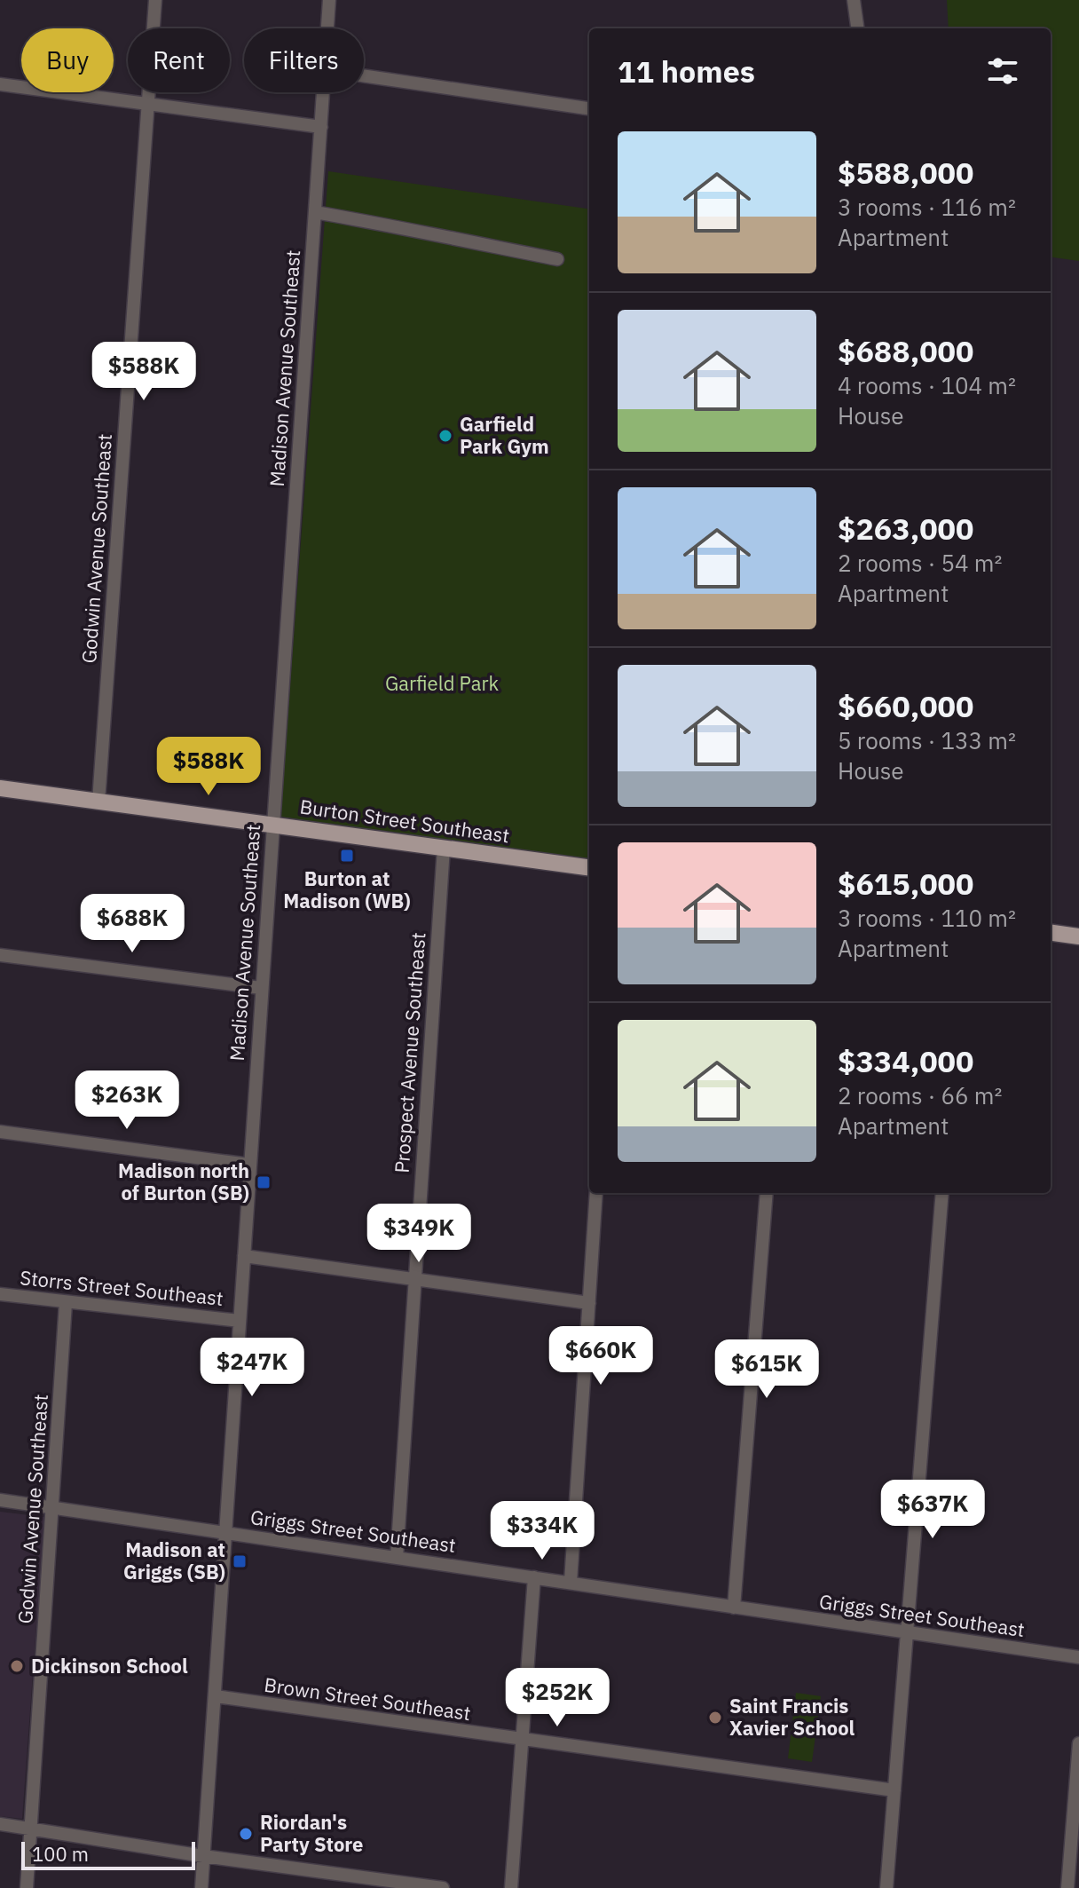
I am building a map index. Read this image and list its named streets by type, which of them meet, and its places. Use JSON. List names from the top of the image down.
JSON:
{
  "streets": {
    "main road": ["Burton Street Southeast"],
    "street": [
      "Madison Avenue Southeast",
      "Godwin Avenue Southeast",
      "Prospect Avenue Southeast",
      "Storrs Street Southeast",
      "Griggs Street Southeast",
      "Brown Street Southeast"
    ]
  },
  "crossings": [
    ["Madison Avenue Southeast", "Burton Street Southeast"],
    ["Madison Avenue Southeast", "Storrs Street Southeast"],
    ["Madison Avenue Southeast", "Griggs Street Southeast"],
    ["Madison Avenue Southeast", "Brown Street Southeast"],
    ["Godwin Avenue Southeast", "Burton Street Southeast"],
    ["Godwin Avenue Southeast", "Storrs Street Southeast"],
    ["Godwin Avenue Southeast", "Griggs Street Southeast"],
    ["Burton Street Southeast", "Prospect Avenue Southeast"],
    ["Prospect Avenue Southeast", "Griggs Street Southeast"]
  ],
  "parks": ["Garfield Park"],
  "places": {
    "other": [
      "Garfield Park Gym",
      "Dickinson School",
      "Saint Francis Xavier School",
      "Riordan's Party Store"
    ],
    "transit": ["Burton at Madison (WB)", "Madison north of Burton (SB)", "Madison at Griggs (SB)"]
  },
  "scale_bar": "100 m",
  "page": {
    "chip": ["Buy", "Rent", "Filters"],
    "heading": "11 homes",
    "list": [
      {
        "name": "$588,000",
        "note": "3 rooms · 116 m² · Apartment"
      },
      {
        "name": "$688,000",
        "note": "4 rooms · 104 m² · House"
      },
      {
        "name": "$263,000",
        "note": "2 rooms · 54 m² · Apartment"
      },
      {
        "name": "$660,000",
        "note": "5 rooms · 133 m² · House"
      },
      {
        "name": "$615,000",
        "note": "3 rooms · 110 m² · Apartment"
      },
      {
        "name": "$334,000",
        "note": "2 rooms · 66 m² · Apartment"
      }
    ],
    "price": [
      "$588K",
      "$588K",
      "$688K",
      "$263K",
      "$349K",
      "$660K",
      "$247K",
      "$615K",
      "$637K",
      "$334K",
      "$252K"
    ],
    "scale": "100 m"
  }
}
